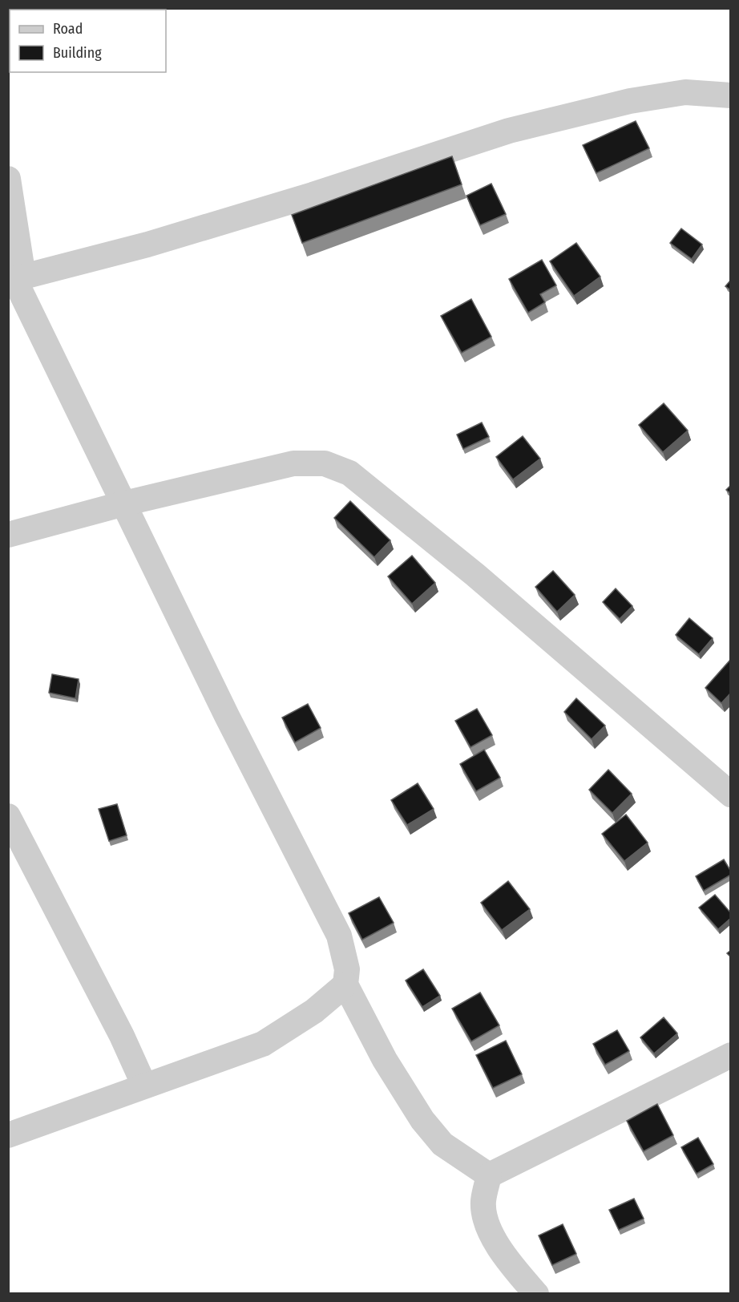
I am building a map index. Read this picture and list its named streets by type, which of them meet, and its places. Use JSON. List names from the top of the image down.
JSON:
{
  "legend": ["Road", "Building"]
}
